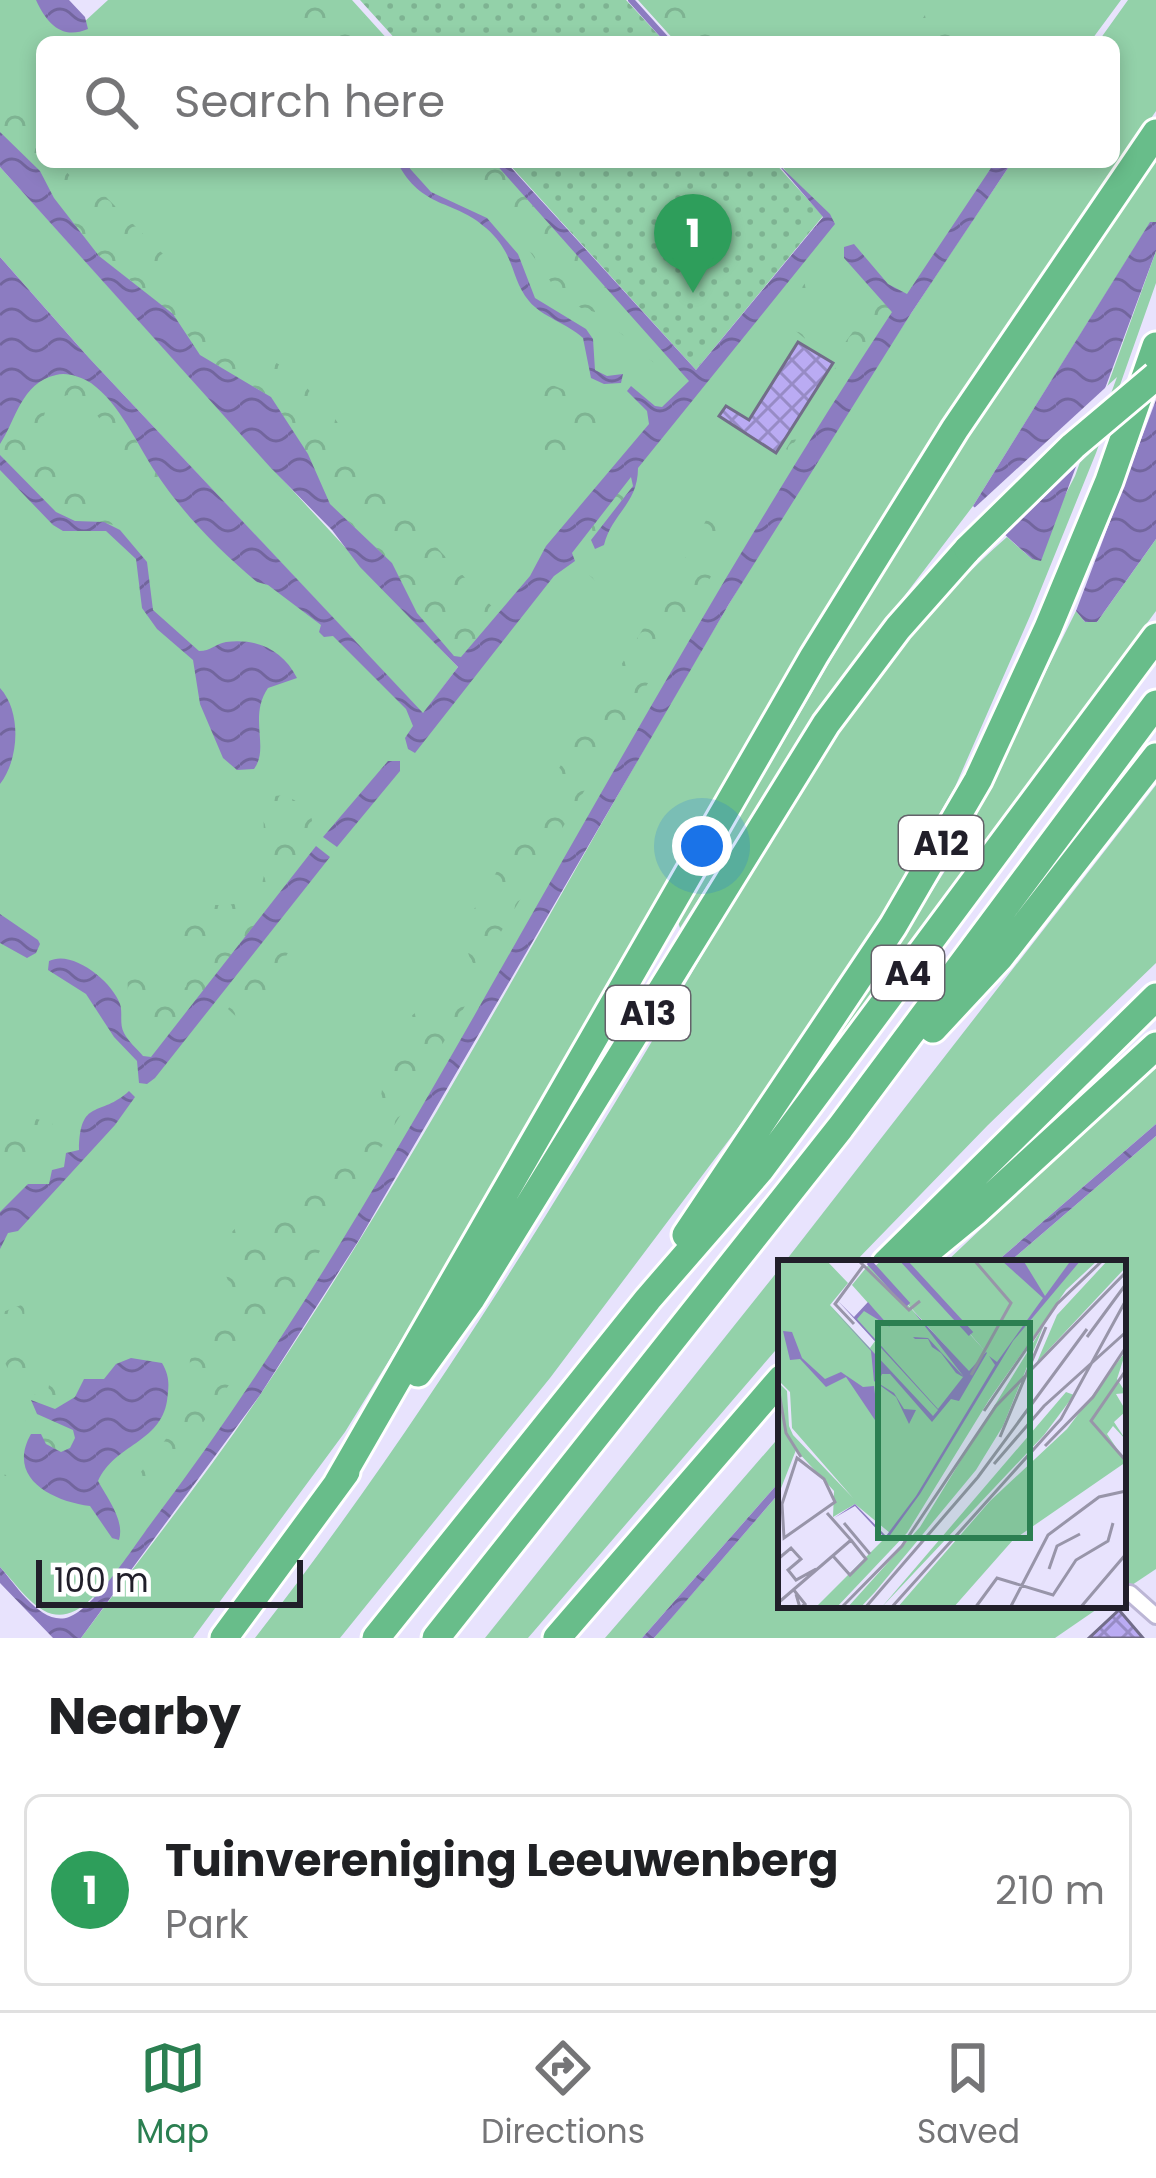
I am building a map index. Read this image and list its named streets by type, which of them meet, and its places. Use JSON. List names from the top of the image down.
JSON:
{
  "streets": {
    "highway": ["A12", "A4", "A13"]
  },
  "crossings": [
    ["A12", "A4"]
  ],
  "scale_bar": "100 m",
  "page": {
    "search": "Search here",
    "pins": "1",
    "scale": "100 m",
    "heading": "Nearby",
    "list": [
      {
        "mark": "1",
        "name": "Tuinvereniging Leeuwenberg",
        "note": "Park",
        "value": "210 m"
      }
    ],
    "nav": ["Map", "Directions", "Saved"]
  }
}
